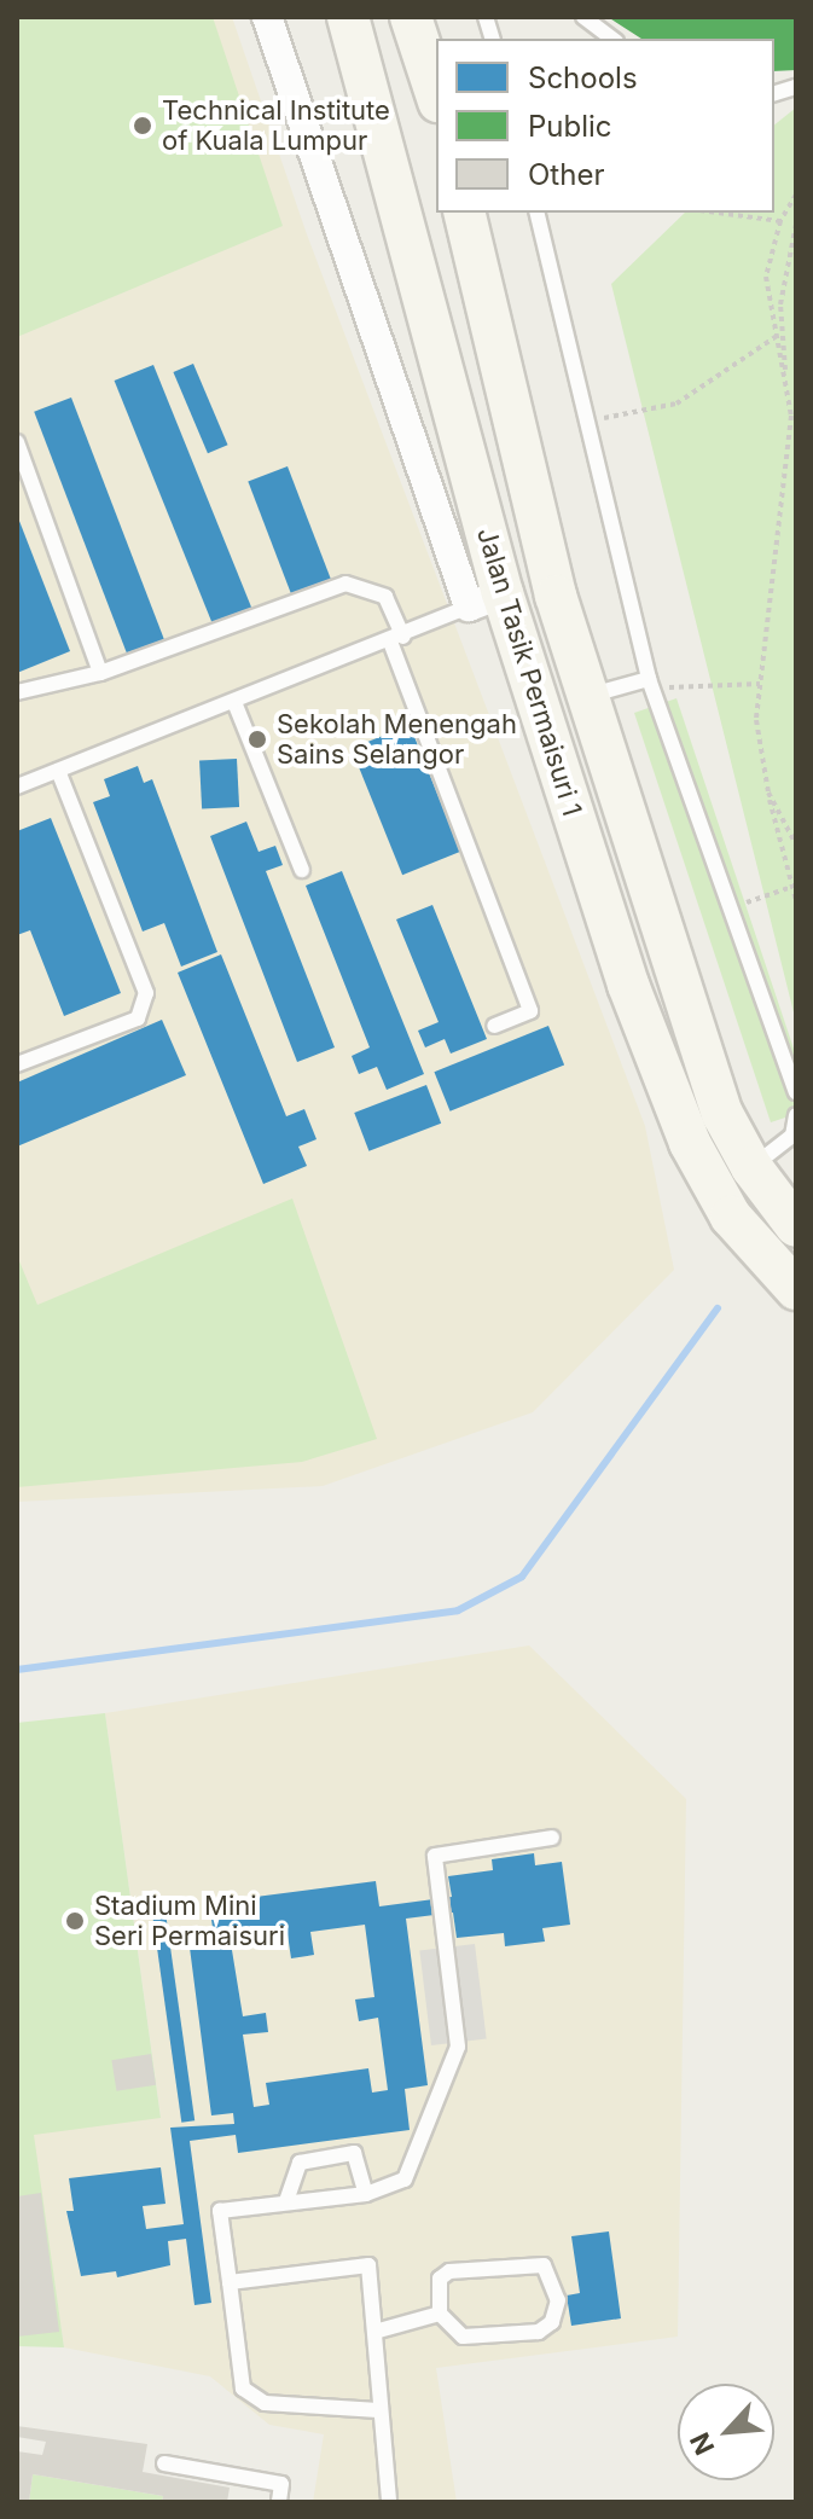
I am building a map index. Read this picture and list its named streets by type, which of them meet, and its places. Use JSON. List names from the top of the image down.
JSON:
{
  "streets": {
    "main road": ["Jalan Tasik Permaisuri 1"]
  },
  "places": ["Technical Institute of Kuala Lumpur", "Sekolah Menengah Sains Selangor", "Stadium Mini Seri Permaisuri"],
  "legend": ["Schools", "Public", "Other"],
  "north": "bottom left"
}
